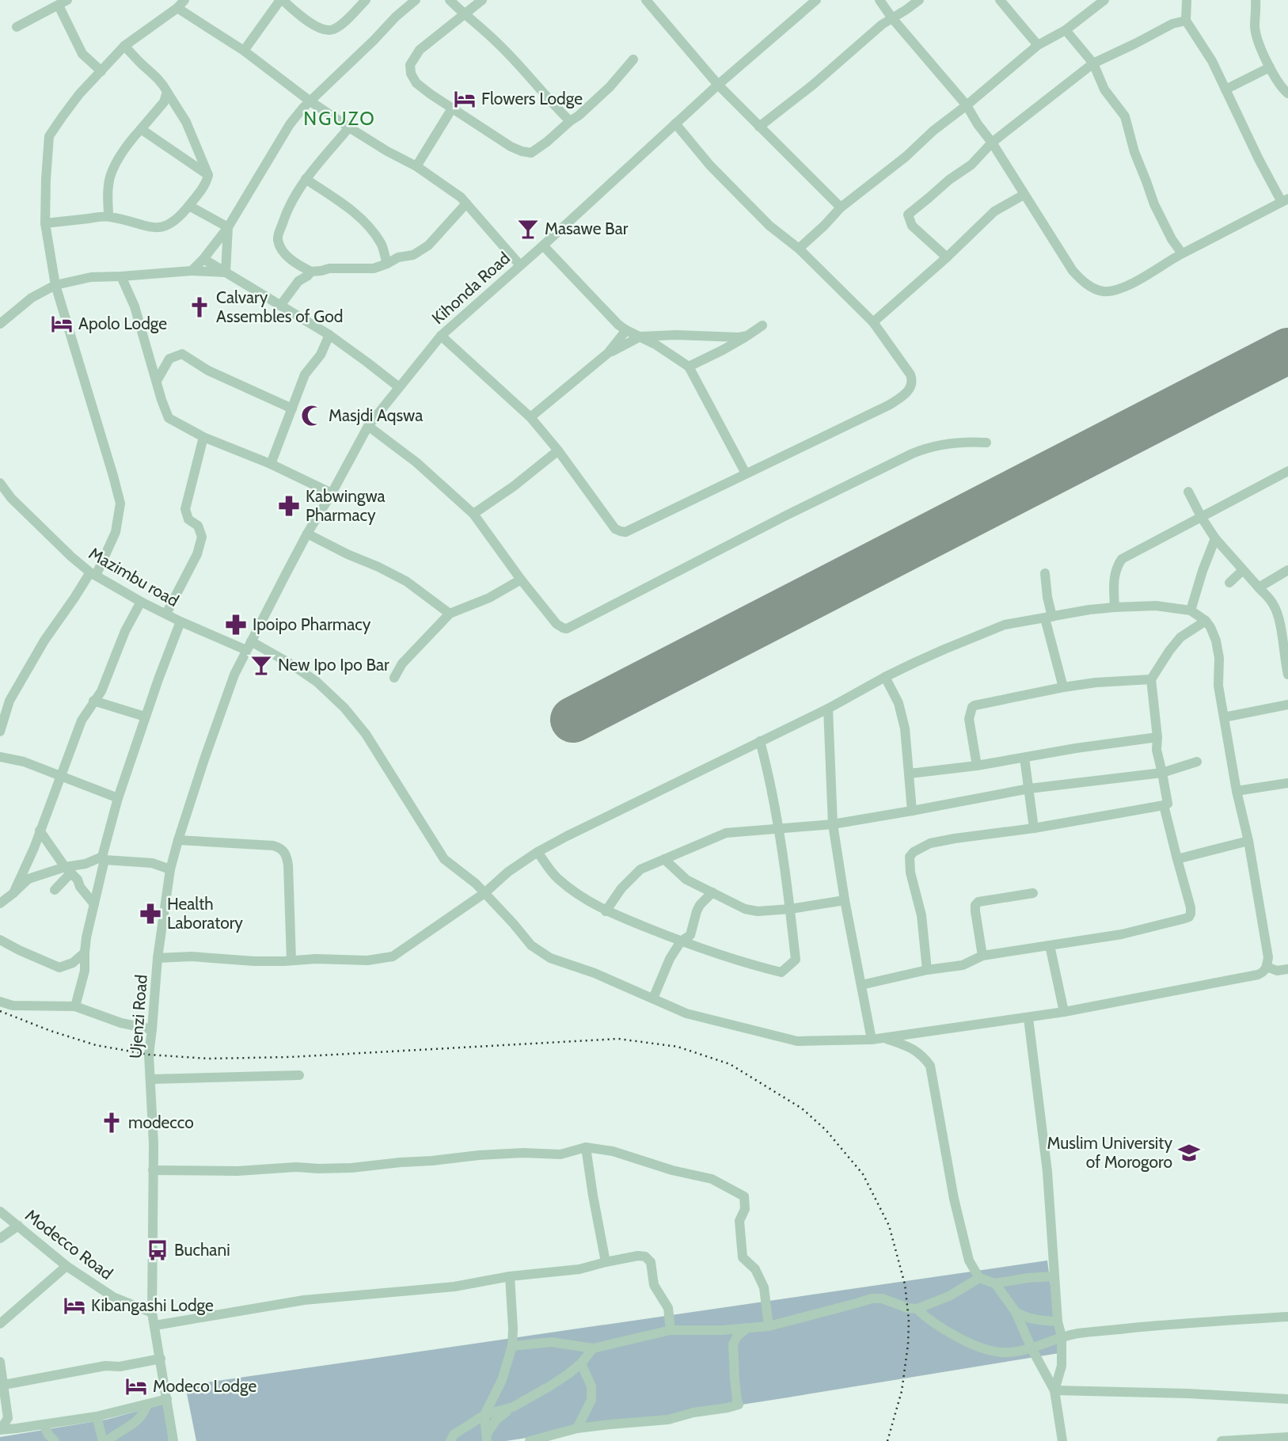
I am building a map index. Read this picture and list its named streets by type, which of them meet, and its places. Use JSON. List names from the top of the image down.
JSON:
{
  "streets": {
    "street": [
      "Kihonda Road",
      "Mazimbu road",
      "Ujenzi Road",
      "Modecco Road"
    ]
  },
  "crossings": [
    ["Kihonda Road", "Mazimbu road"],
    ["Kihonda Road", "Ujenzi Road"],
    ["Mazimbu road", "Ujenzi Road"],
    ["Ujenzi Road", "Modecco Road"]
  ],
  "districts": ["NGUZO"],
  "places": {
    "hotel": [
      "Flowers Lodge",
      "Apolo Lodge",
      "Kibangashi Lodge",
      "Modeco Lodge"
    ],
    "bar": ["Masawe Bar", "New Ipo Ipo Bar"],
    "church": ["Calvary Assembles of God", "modecco"],
    "mosque": ["Masjdi Aqswa"],
    "pharmacy": ["Kabwingwa Pharmacy", "Ipoipo Pharmacy", "Health Laboratory"],
    "school or university": ["Muslim University of Morogoro"],
    "bus stop": ["Buchani"]
  }
}
